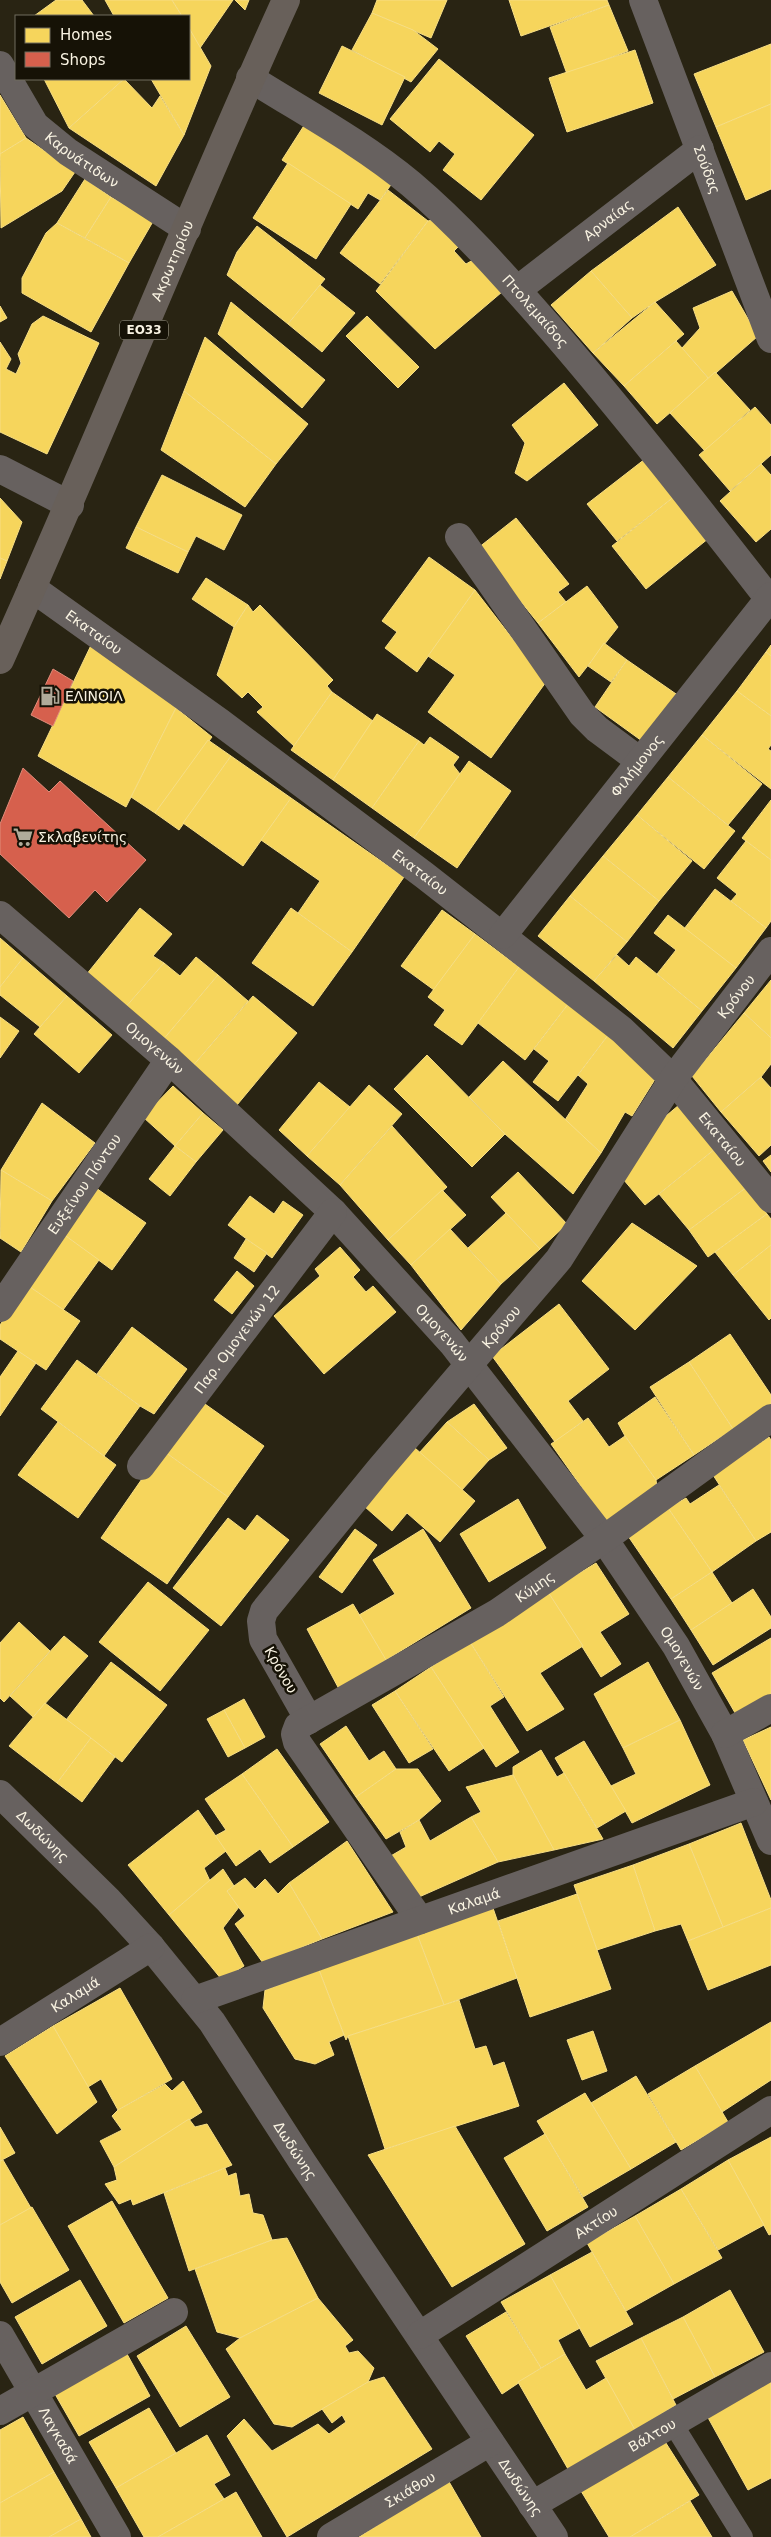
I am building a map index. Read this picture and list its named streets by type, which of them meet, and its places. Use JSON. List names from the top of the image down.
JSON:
{
  "streets": {
    "main road": ["Ακρωτηρίου", "ΕΟ33"],
    "street": [
      "Καρυάτιδων",
      "Σούδας",
      "Αρναίας",
      "Πτολεμαίδος",
      "Εκαταίου",
      "Φιλήμονος",
      "Κρόνου",
      "Ομογενών",
      "Ευξείνου Πόντου",
      "Παρ. Ομογενών 12",
      "Κύμης",
      "Δωδώνης",
      "Καλαμά",
      "Ακτίου",
      "Λαγκαδά",
      "Βάλτου",
      "Σκιάθου"
    ]
  },
  "crossings": [
    ["Καρυάτιδων", "Ακρωτηρίου"],
    ["Σούδας", "Αρναίας"],
    ["Αρναίας", "Πτολεμαίδος"],
    ["Ακρωτηρίου", "Πτολεμαίδος"],
    ["Ακρωτηρίου", "Εκαταίου"],
    ["Πτολεμαίδος", "Φιλήμονος"],
    ["Εκαταίου", "Φιλήμονος"],
    ["Εκαταίου", "Κρόνου"],
    ["Κρόνου", "Ομογενών"],
    ["Κρόνου", "Κύμης"],
    ["Κρόνου", "Καλαμά"],
    ["Ομογενών", "Ευξείνου Πόντου"],
    ["Ομογενών", "Παρ. Ομογενών 12"],
    ["Ομογενών", "Κύμης"],
    ["Ομογενών", "Καλαμά"],
    ["Δωδώνης", "Καλαμά"],
    ["Δωδώνης", "Ακτίου"],
    ["Δωδώνης", "Βάλτου"],
    ["Δωδώνης", "Σκιάθου"]
  ],
  "places": {
    "fuel station": ["ΕΛΙΝΟΙΛ"],
    "supermarket": ["Σκλαβενίτης"]
  },
  "legend": ["Homes", "Shops"]
}
